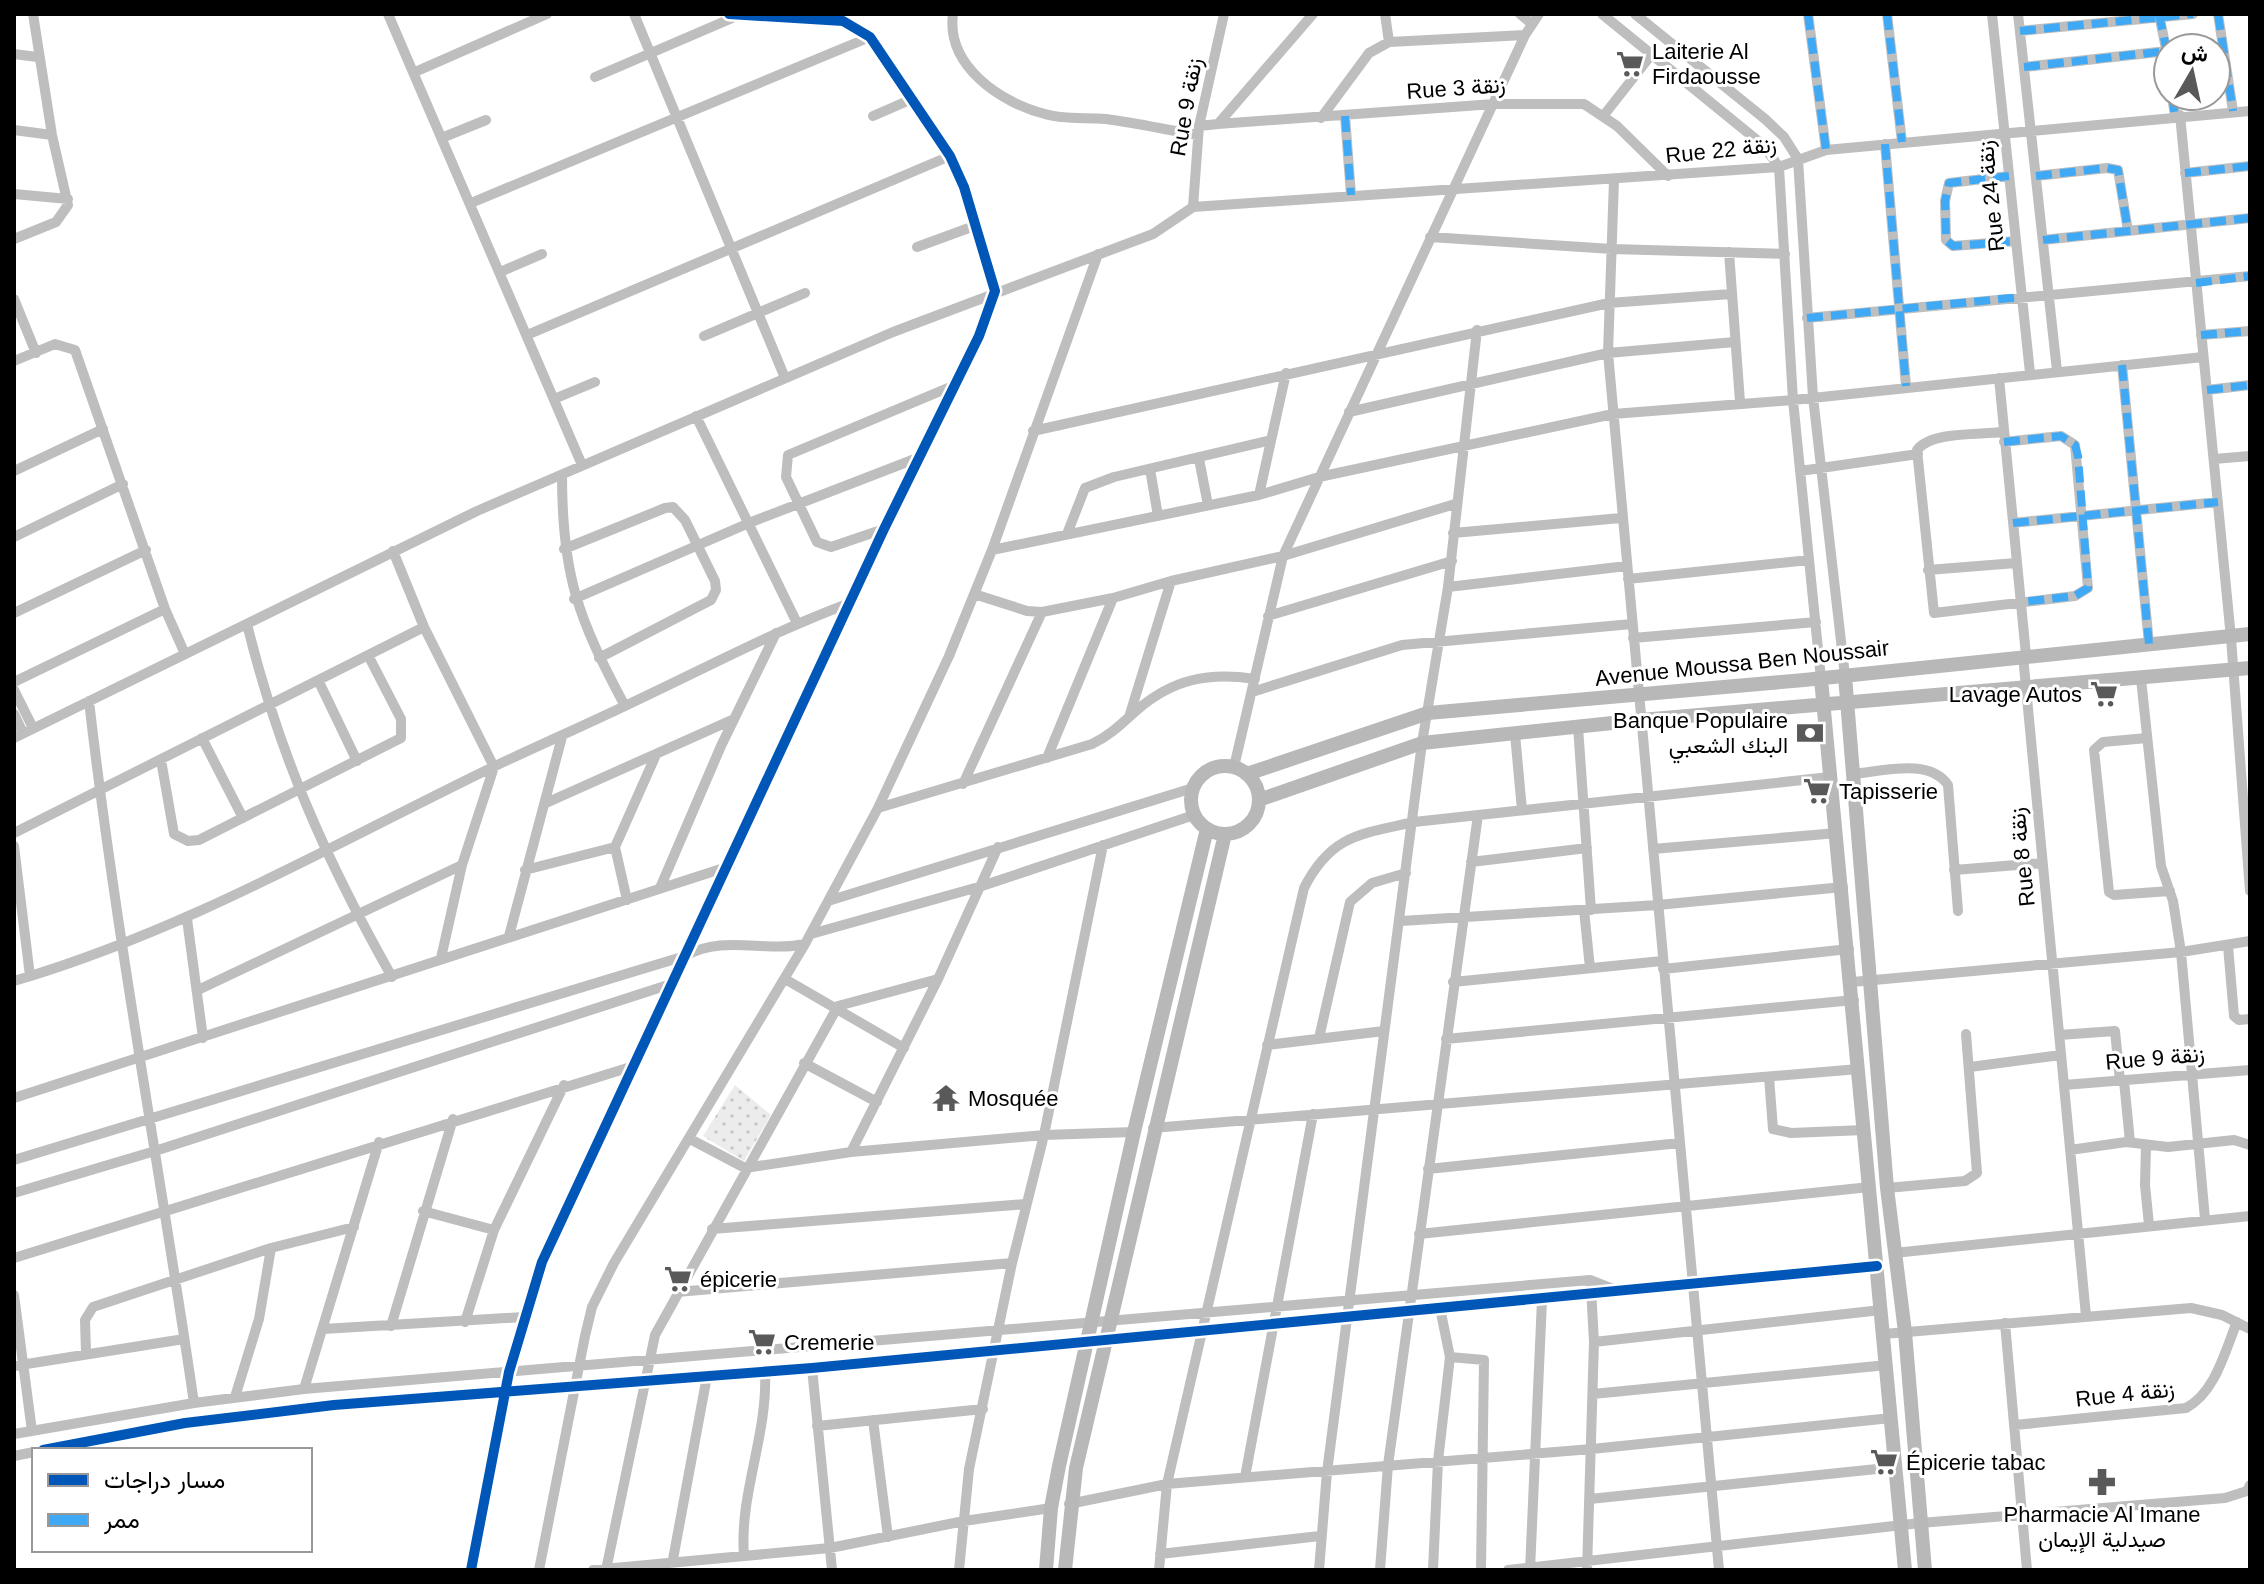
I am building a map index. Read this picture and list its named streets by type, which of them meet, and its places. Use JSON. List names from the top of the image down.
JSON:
{
  "streets": {
    "street": [
      "Rue 3 زنقة",
      "Rue 9 زنقة",
      "Rue 22 زنقة",
      "Rue 24 زنقة",
      "Avenue Moussa Ben Noussair",
      "Rue 8 زنقة",
      "Rue 4 زنقة"
    ]
  },
  "crossings": [
    ["Rue 3 زنقة", "Rue 9 زنقة"],
    ["Rue 3 زنقة", "Rue 22 زنقة"],
    ["Rue 9 زنقة", "Rue 22 زنقة"],
    ["Rue 9 زنقة", "Rue 8 زنقة"],
    ["Rue 22 زنقة", "Rue 24 زنقة"],
    ["Avenue Moussa Ben Noussair", "Rue 8 زنقة"]
  ],
  "places": {
    "supermarket": [
      "Laiterie Al Firdaousse",
      "Lavage Autos",
      "Tapisserie",
      "épicerie",
      "Cremerie",
      "Épicerie tabac"
    ],
    "bank": ["Banque Populaire البنك الشعبي"],
    "temple": ["Mosquée"],
    "pharmacy": ["Pharmacie Al Imane صيدلية الإيمان"]
  },
  "legend": ["مسار دراجات", "ممر"],
  "north": "top"
}
